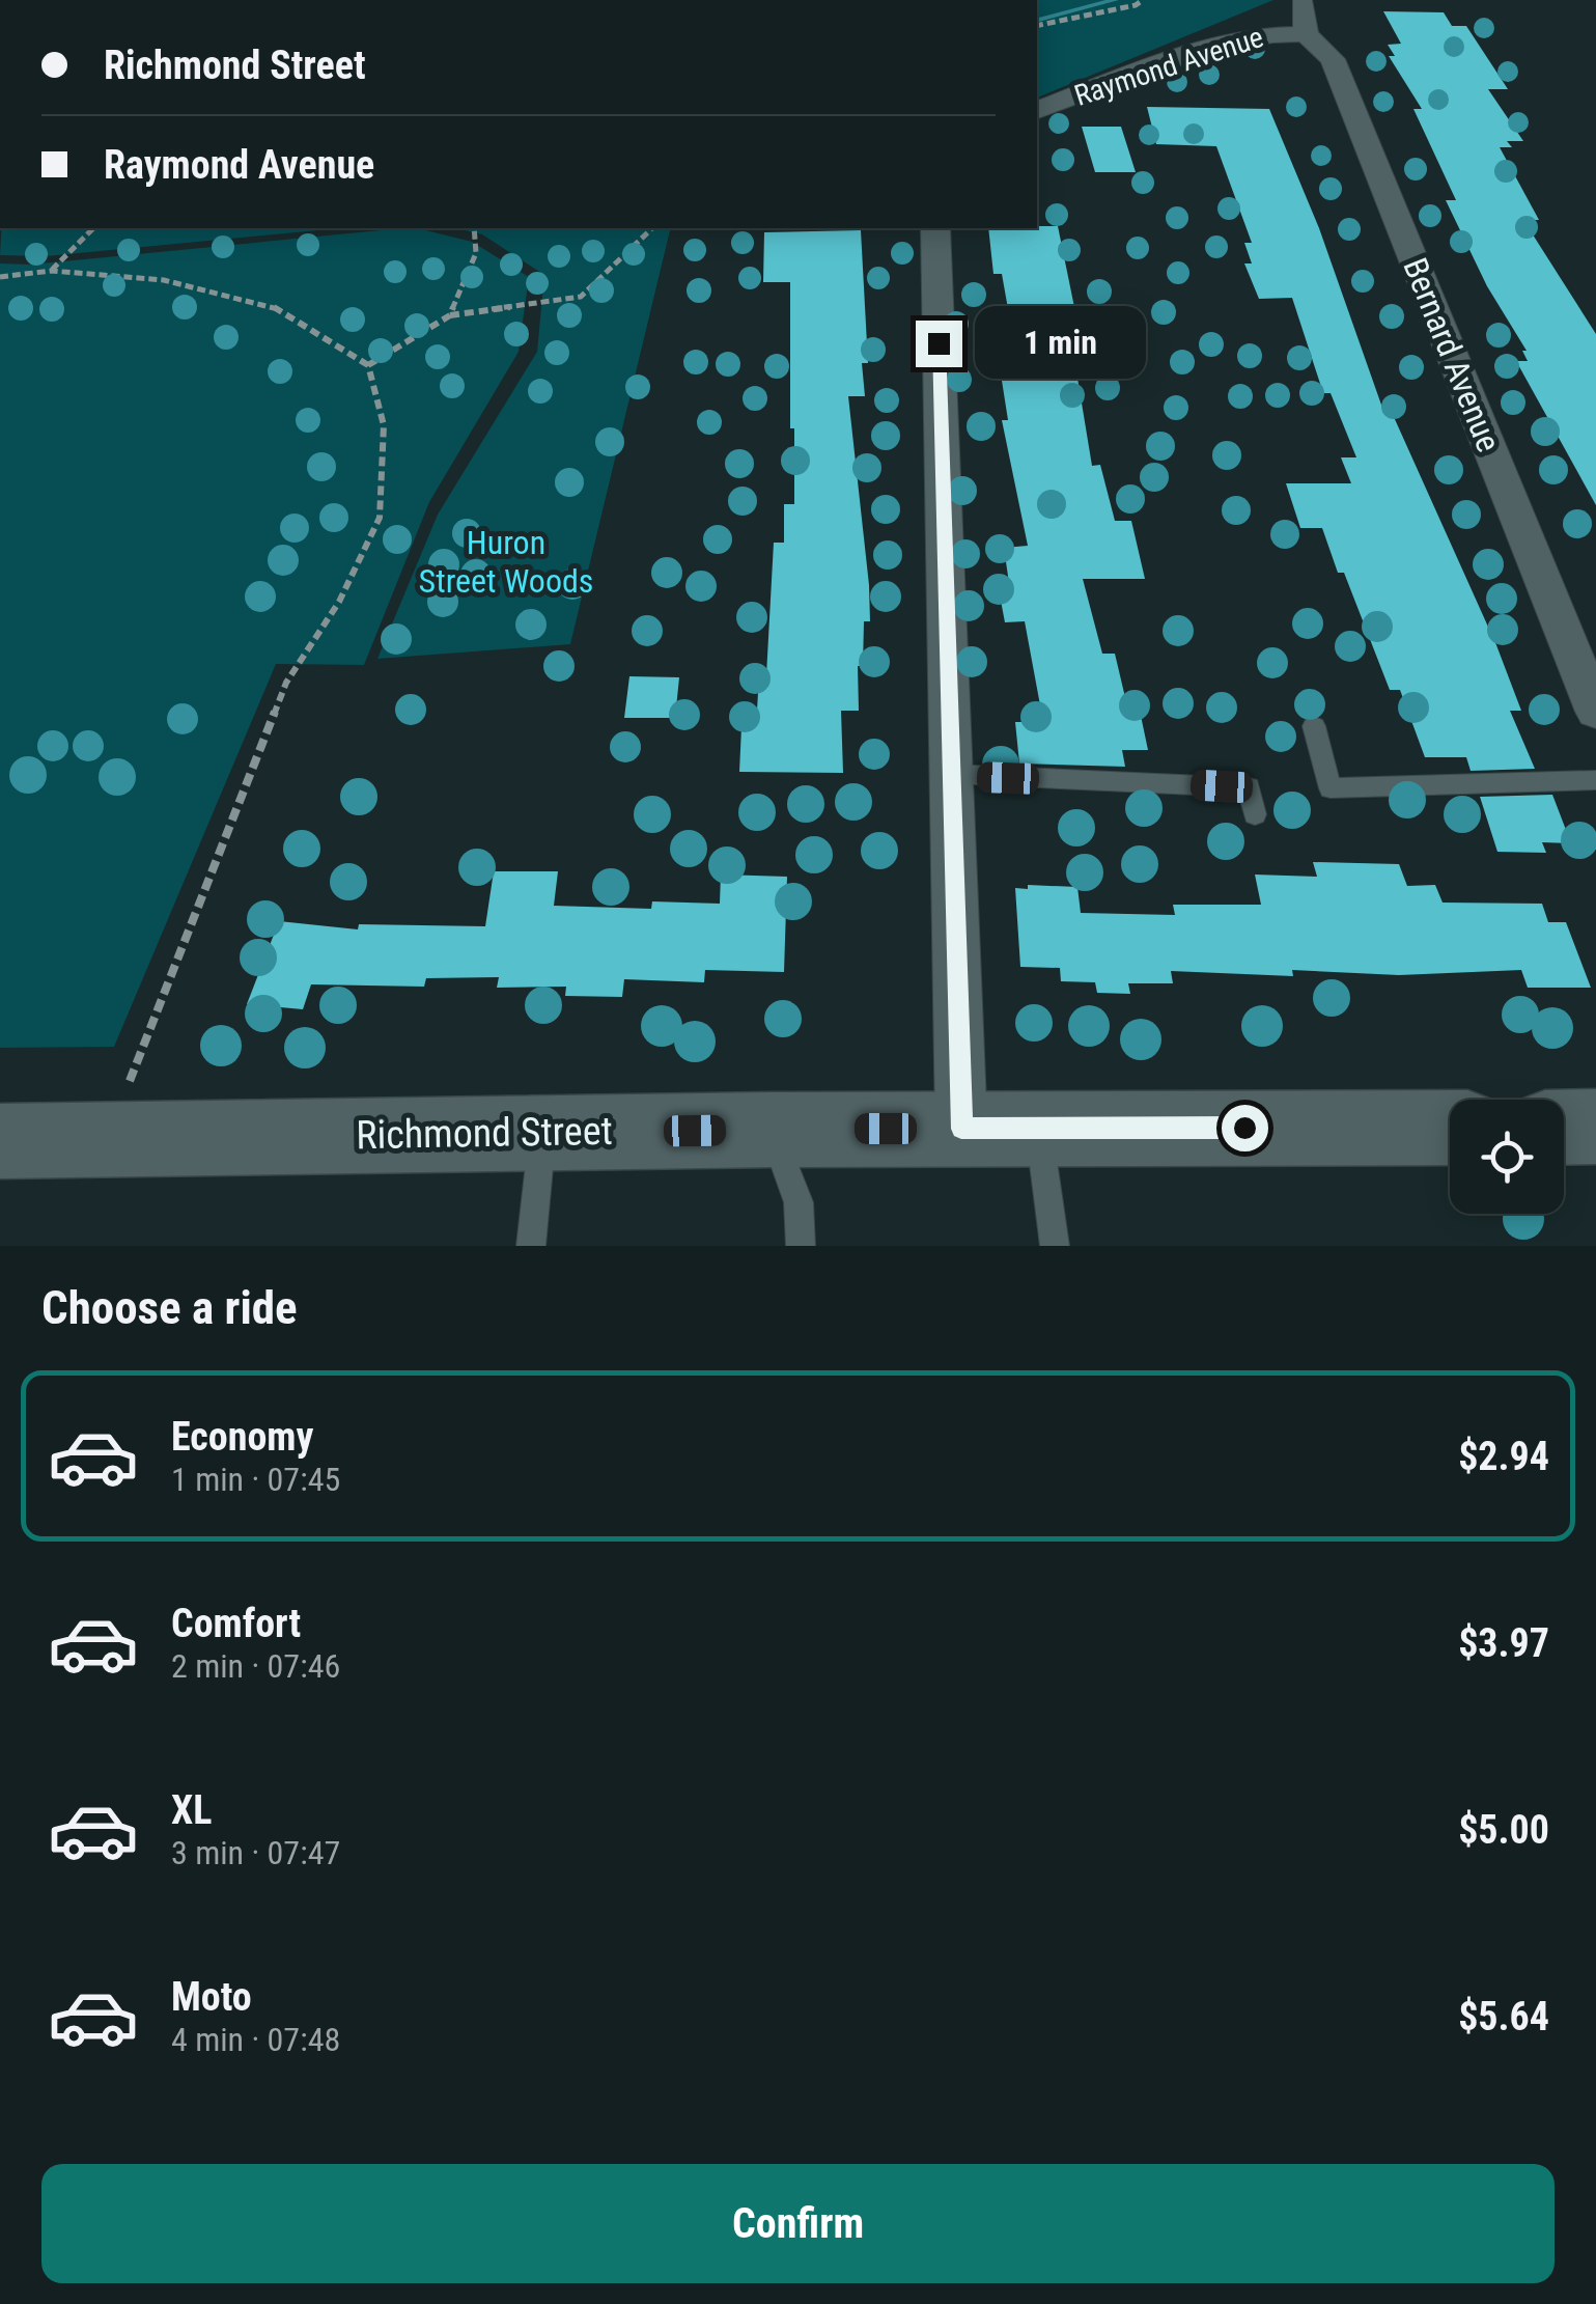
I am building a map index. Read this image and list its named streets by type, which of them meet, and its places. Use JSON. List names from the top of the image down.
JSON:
{
  "streets": {
    "main road": ["Richmond Street"],
    "street": ["Raymond Avenue", "Bernard Avenue"]
  },
  "crossings": [
    ["Raymond Avenue", "Bernard Avenue"]
  ],
  "parks": ["Huron Street Woods"],
  "page": {
    "banner": ["Richmond Street", "Raymond Avenue"],
    "bubble": "1 min",
    "heading": "Choose a ride",
    "list": [
      {
        "name": "Economy",
        "note": "1 min · 07:45",
        "value": "$2.94"
      },
      {
        "name": "Comfort",
        "note": "2 min · 07:46",
        "value": "$3.97"
      },
      {
        "name": "XL",
        "note": "3 min · 07:47",
        "value": "$5.00"
      },
      {
        "name": "Moto",
        "note": "4 min · 07:48",
        "value": "$5.64"
      }
    ],
    "buttons": "Confirm"
  }
}
